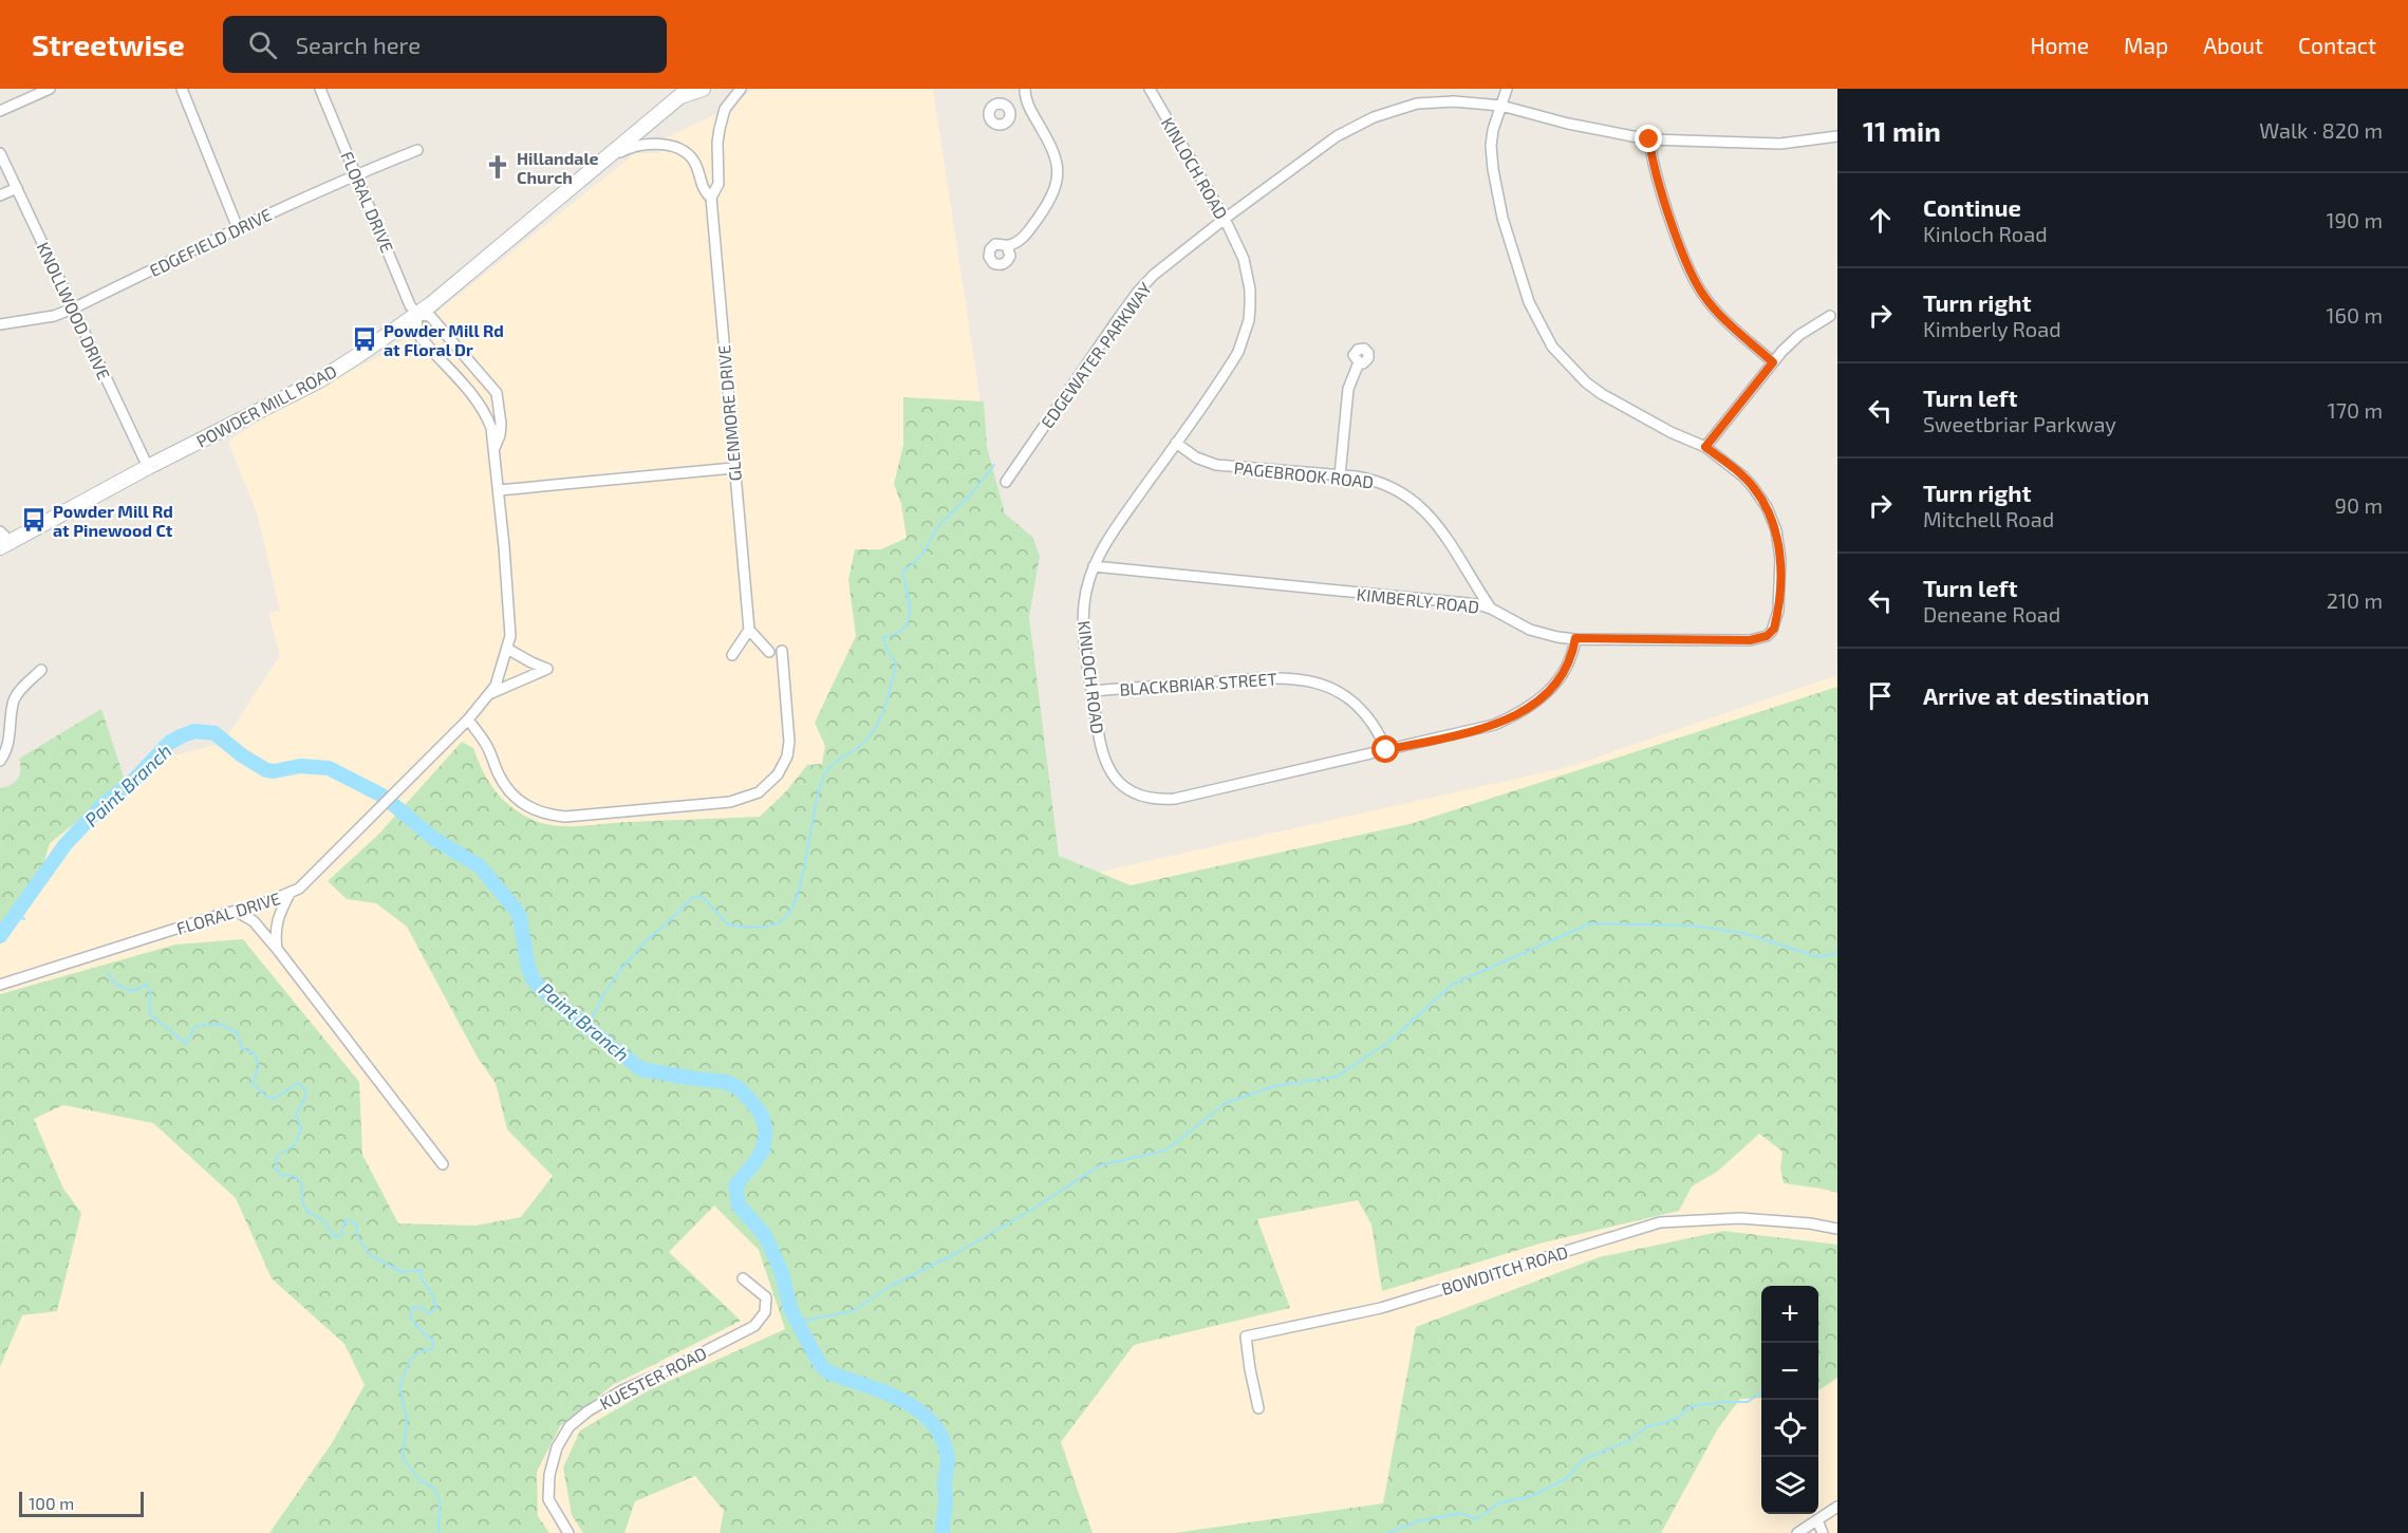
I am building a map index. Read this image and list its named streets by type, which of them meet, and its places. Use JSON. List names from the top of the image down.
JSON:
{
  "streets": {
    "main road": ["POWDER MILL ROAD"],
    "street": [
      "KINLOCH ROAD",
      "FLORAL DRIVE",
      "EDGEFIELD DRIVE",
      "KNOLLWOOD DRIVE",
      "EDGEWATER PARKWAY",
      "GLENMORE DRIVE",
      "PAGEBROOK ROAD",
      "KIMBERLY ROAD",
      "BLACKBRIAR STREET",
      "BOWDITCH ROAD",
      "KUESTER ROAD"
    ]
  },
  "crossings": [
    ["KINLOCH ROAD", "EDGEWATER PARKWAY"],
    ["KINLOCH ROAD", "PAGEBROOK ROAD"],
    ["KINLOCH ROAD", "KIMBERLY ROAD"],
    ["KINLOCH ROAD", "BLACKBRIAR STREET"],
    ["FLORAL DRIVE", "EDGEFIELD DRIVE"],
    ["FLORAL DRIVE", "POWDER MILL ROAD"],
    ["EDGEFIELD DRIVE", "KNOLLWOOD DRIVE"],
    ["KNOLLWOOD DRIVE", "POWDER MILL ROAD"],
    ["PAGEBROOK ROAD", "KIMBERLY ROAD"]
  ],
  "water": ["Paint Branch"],
  "places": {
    "church": ["Hillandale Church"],
    "bus stop": ["Powder Mill Rd at Floral Dr", "Powder Mill Rd at Pinewood Ct"]
  },
  "scale_bar": "100 m",
  "page": {
    "header": "Streetwise",
    "search": "Search here",
    "nav": [
      "Home",
      "Map",
      "About",
      "Contact"
    ],
    "heading": ["11 min", "Walk · 820 m"],
    "list": [
      ["Continue", "Kinloch Road", "190 m"],
      ["Turn right", "Kimberly Road", "160 m"],
      ["Turn left", "Sweetbriar Parkway", "170 m"],
      ["Turn right", "Mitchell Road", "90 m"],
      ["Turn left", "Deneane Road", "210 m"],
      "Arrive at destination"
    ],
    "map_buttons": ["+", "−"],
    "scale": "100 m"
  }
}
